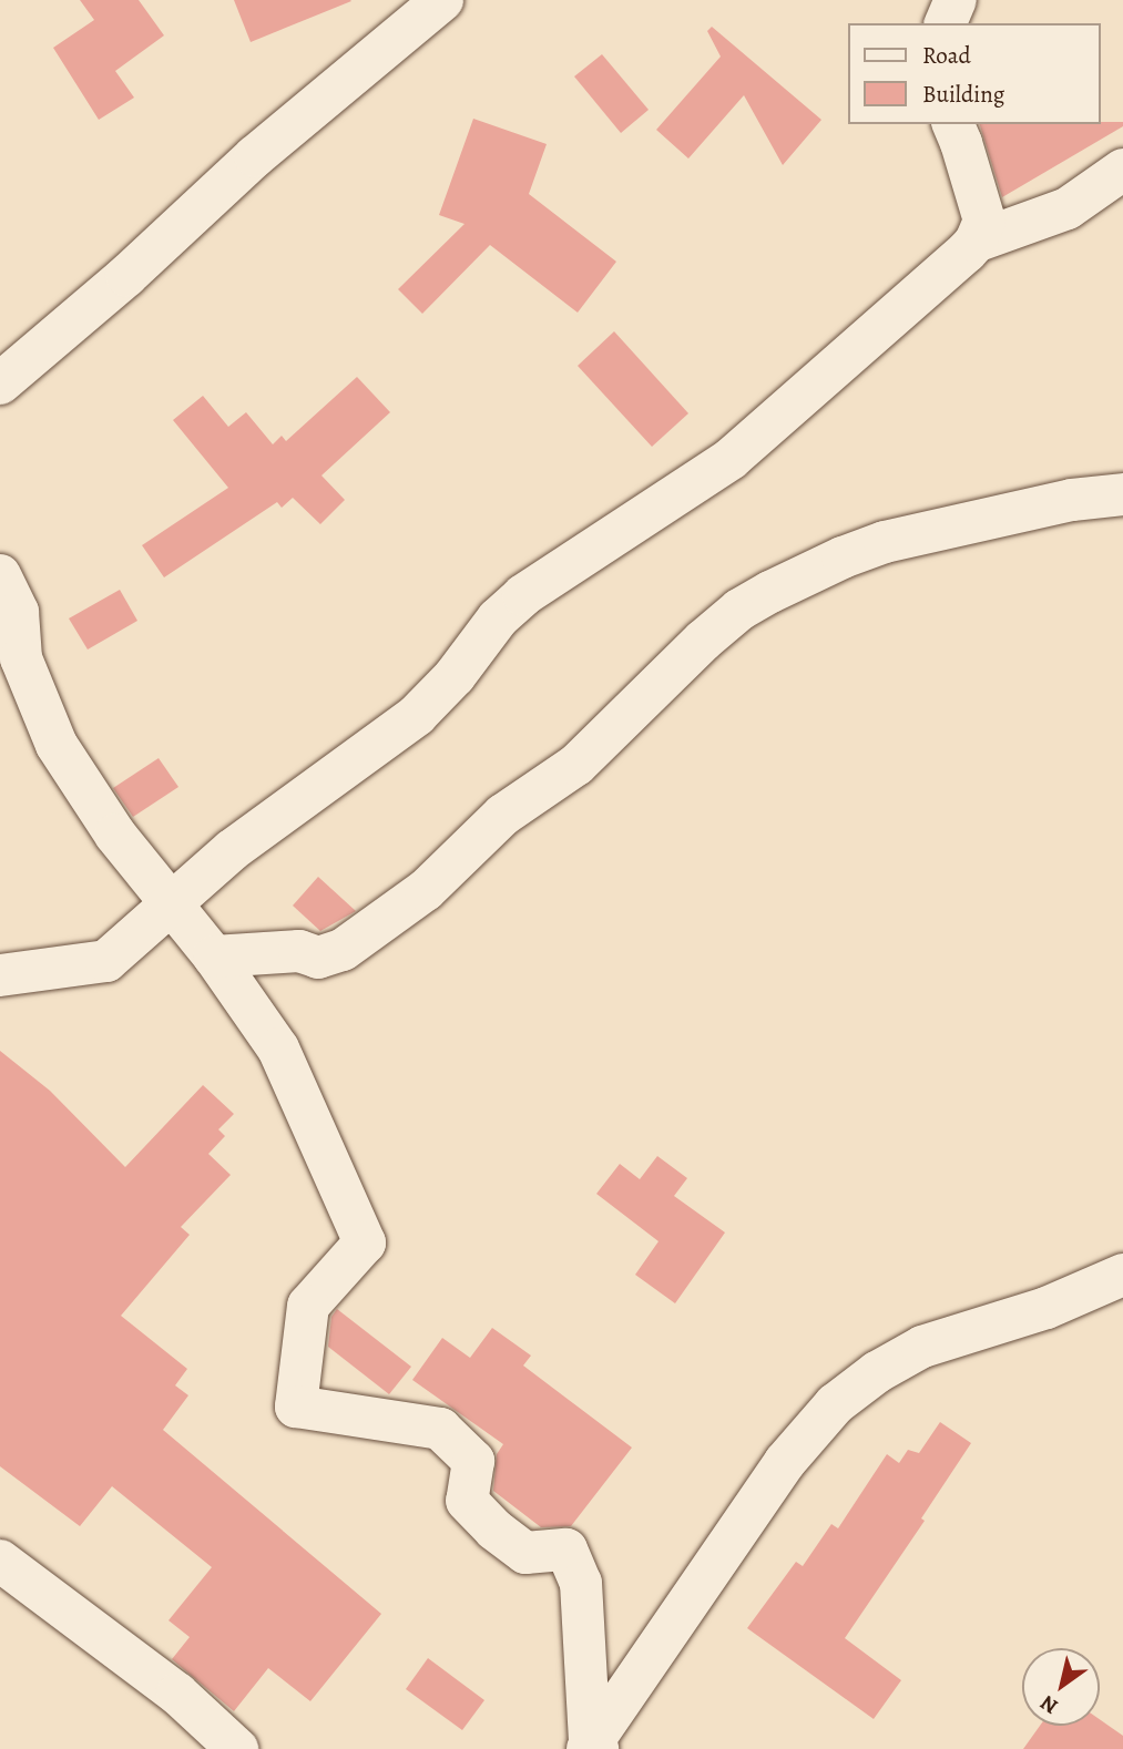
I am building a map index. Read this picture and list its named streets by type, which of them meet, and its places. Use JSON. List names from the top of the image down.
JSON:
{
  "legend": ["Road", "Building"],
  "north": "bottom left"
}
